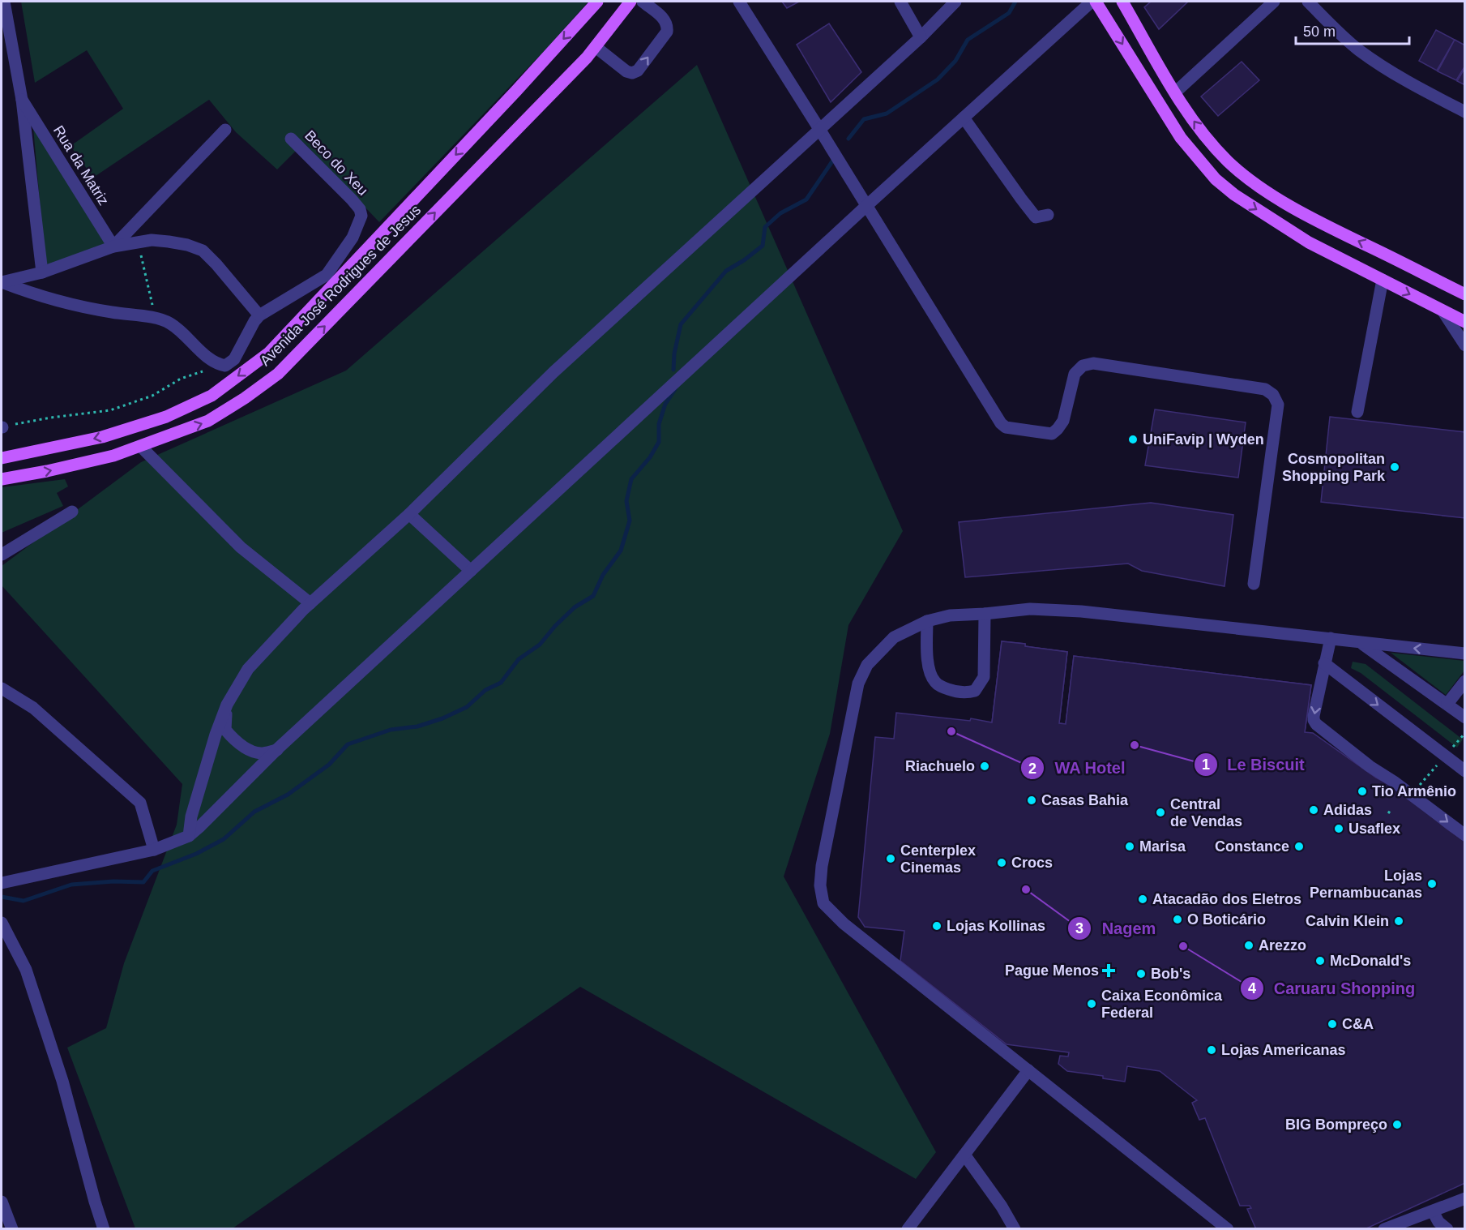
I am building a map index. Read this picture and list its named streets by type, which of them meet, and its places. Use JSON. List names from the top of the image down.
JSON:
{
  "streets": {
    "main road": ["Avenida José Rodrigues de Jesus"],
    "street": ["Beco do Xeu", "Rua da Matriz"]
  },
  "crossings": [
    ["Beco do Xeu", "Avenida José Rodrigues de Jesus"]
  ],
  "places": {
    "other": [
      "UniFavip | Wyden",
      "Cosmopolitan Shopping Park",
      "WA Hotel",
      "Le Biscuit",
      "Riachuelo",
      "Tio Armênio",
      "Casas Bahia",
      "Adidas",
      "Central de Vendas",
      "Usaflex",
      "Marisa",
      "Constance",
      "Centerplex Cinemas",
      "Crocs",
      "Lojas Pernambucanas",
      "Nagem",
      "Atacadão dos Eletros",
      "O Boticário",
      "Calvin Klein",
      "Lojas Kollinas",
      "Arezzo",
      "Caruaru Shopping",
      "McDonald's",
      "Bob's",
      "Caixa Econômica Federal",
      "C&A",
      "Lojas Americanas",
      "BIG Bompreço"
    ],
    "health": ["Pague Menos"]
  },
  "scale_bar": "50 m"
}
